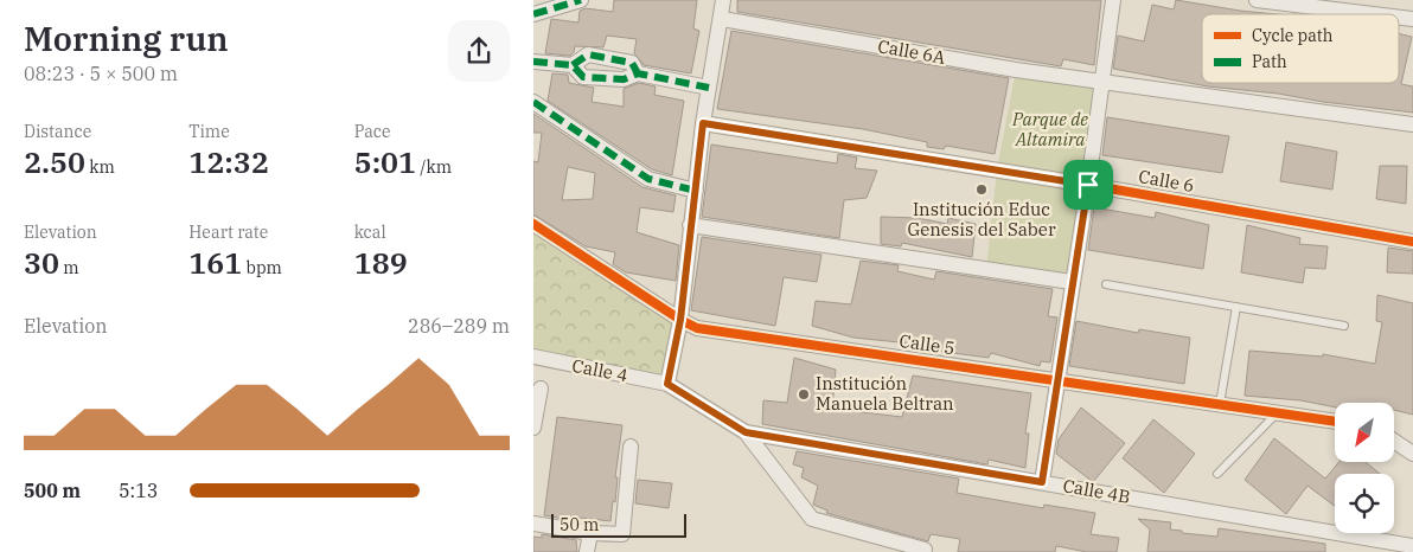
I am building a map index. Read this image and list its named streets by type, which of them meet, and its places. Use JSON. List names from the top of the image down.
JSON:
{
  "streets": {
    "street": [
      "Calle 6A",
      "Calle 6",
      "Calle 5",
      "Calle 4",
      "Calle 4B"
    ]
  },
  "parks": ["Parque de Altamira"],
  "places": ["Institución Educ Genesis del Saber", "Institución Manuela Beltran"],
  "legend": ["Cycle path", "Path"],
  "scale_bar": "50 m",
  "north": "bottom left",
  "page": {
    "heading": ["Morning run", "08:23 · 5 × 500 m"],
    "stats": [
      ["Distance", "2.50 km"],
      ["Time", "12:32"],
      ["Pace", "5:01 /km"],
      ["Elevation", "30 m"],
      ["Heart rate", "161 bpm"],
      ["kcal", "189"]
    ],
    "chart": ["Elevation", "286–289 m"],
    "list": [
      {
        "name": "500 m",
        "note": "5:13"
      }
    ],
    "scale": "50 m"
  }
}
